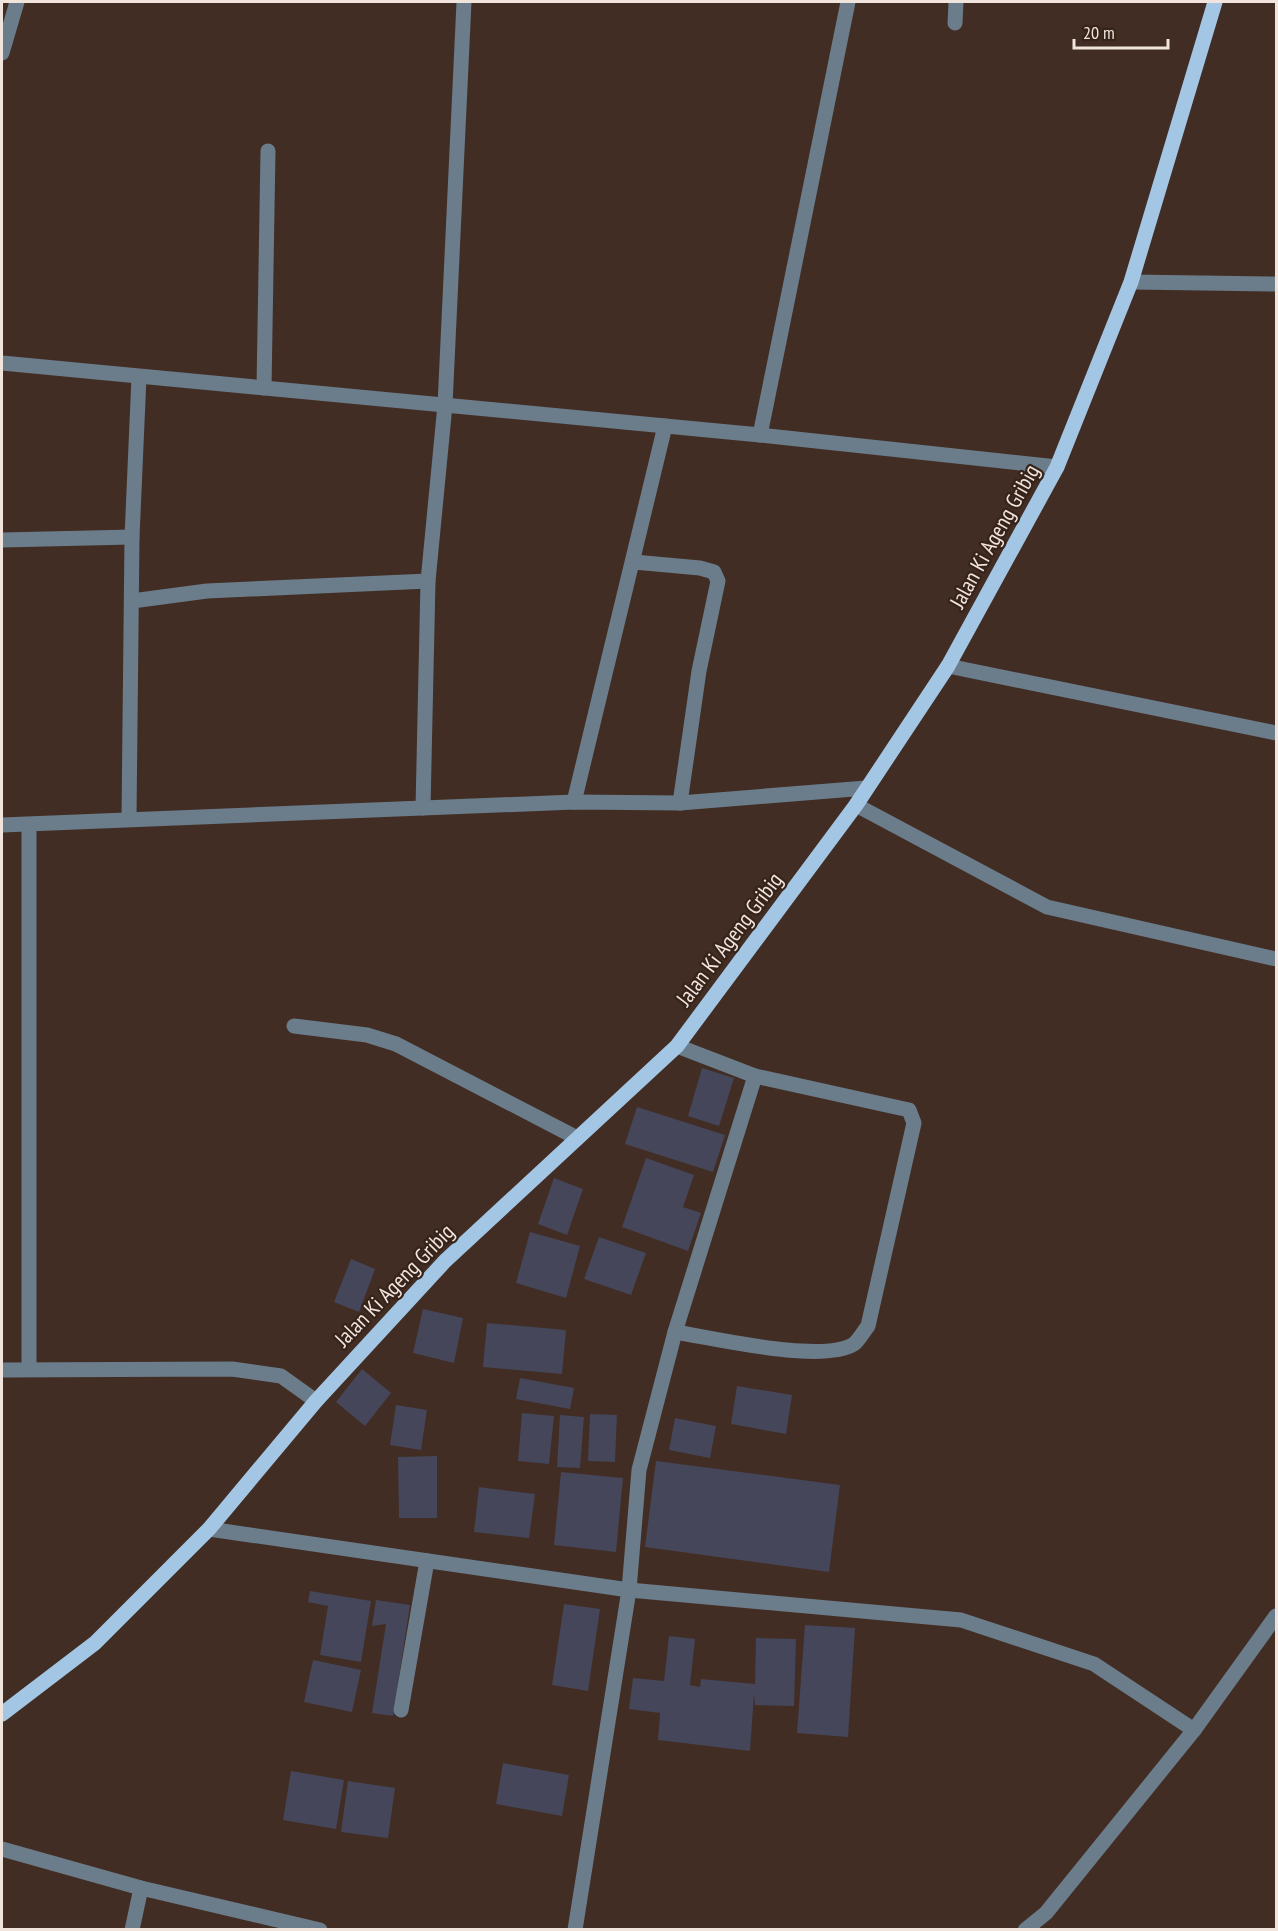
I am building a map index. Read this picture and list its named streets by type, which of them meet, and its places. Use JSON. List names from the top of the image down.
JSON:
{
  "streets": {
    "main road": ["Jalan Ki Ageng Gribig"]
  },
  "scale_bar": "20 m"
}
